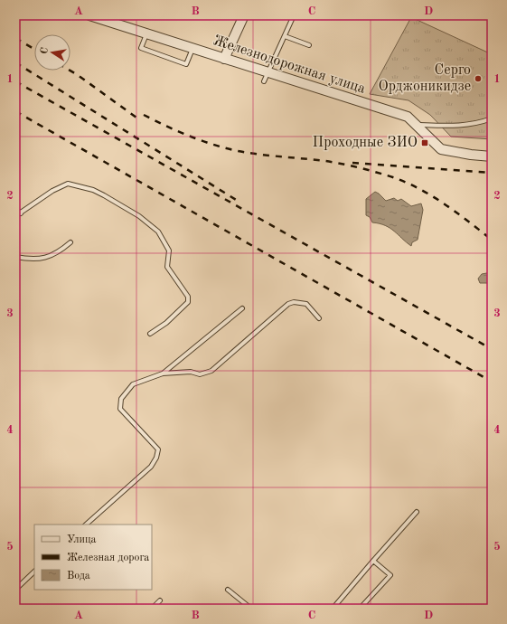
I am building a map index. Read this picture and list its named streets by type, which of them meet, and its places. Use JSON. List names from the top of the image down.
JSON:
{
  "streets": {
    "street": ["Железнодорожная улица"]
  },
  "places": {
    "other": ["Серго Орджоникидзе"],
    "transit": ["Проходные ЗИО"]
  },
  "legend": ["Улица", "Железная дорога", "Вода"],
  "north": "left",
  "grid": {
    "columns": [
      "A",
      "B",
      "C",
      "D"
    ],
    "rows": [
      "1",
      "2",
      "3",
      "4",
      "5"
    ]
  }
}
